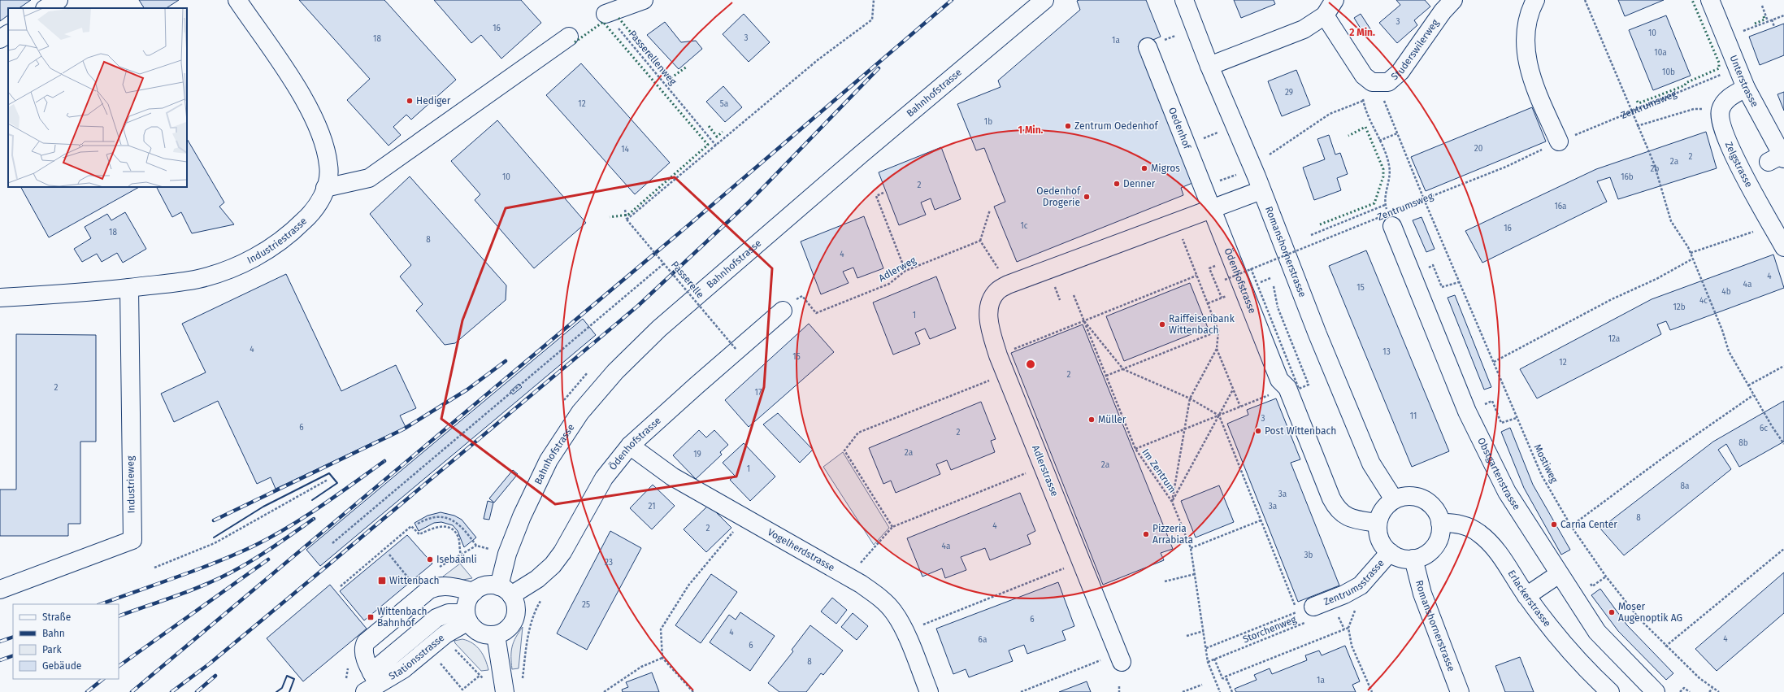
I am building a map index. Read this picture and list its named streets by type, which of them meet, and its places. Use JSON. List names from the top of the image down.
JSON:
{
  "streets": {
    "street": [
      "Studerswilerweg",
      "Unterstrasse",
      "Bahnhofstrasse",
      "Oedenhof",
      "Zelgstrasse",
      "Industriestrasse",
      "Romanshornerstrasse",
      "Ödenhofstrasse",
      "Adlerstrasse",
      "Obstgartenstrasse",
      "Industrieweg",
      "Vogelherdstrasse",
      "Zentrumsstrasse",
      "Erlackerstrasse",
      "Stationsstrasse"
    ],
    "path": [
      "Passerellenweg",
      "Zentrumsweg",
      "Adlerweg",
      "Passerelle",
      "Mostiweg",
      "Im Zentrum",
      "Storchenweg"
    ]
  },
  "crossings": [
    ["Studerswilerweg", "Mostiweg"],
    ["Bahnhofstrasse", "Ödenhofstrasse"],
    ["Bahnhofstrasse", "Stationsstrasse"],
    ["Zentrumsweg", "Mostiweg"],
    ["Oedenhof", "Ödenhofstrasse"],
    ["Industriestrasse", "Industrieweg"],
    ["Romanshornerstrasse", "Ödenhofstrasse"],
    ["Romanshornerstrasse", "Zentrumsstrasse"],
    ["Romanshornerstrasse", "Erlackerstrasse"],
    ["Adlerweg", "Ödenhofstrasse"],
    ["Passerelle", "Ödenhofstrasse"],
    ["Ödenhofstrasse", "Vogelherdstrasse"],
    ["Ödenhofstrasse", "Zentrumsstrasse"],
    ["Ödenhofstrasse", "Erlackerstrasse"],
    ["Ödenhofstrasse", "Stationsstrasse"],
    ["Im Zentrum", "Storchenweg"],
    ["Zentrumsstrasse", "Erlackerstrasse"],
    ["Zentrumsstrasse", "Storchenweg"]
  ],
  "places": {
    "other": [
      "Hediger",
      "Zentrum Oedenhof",
      "Migros",
      "Denner",
      "Oedenhof Drogerie",
      "Raiffeisenbank Wittenbach",
      "Müller",
      "Post Wittenbach",
      "Carna Center",
      "Pizzeria Arrabiata",
      "Isebaänli",
      "Moser Augenoptik AG"
    ],
    "transit": ["Wittenbach", "Wittenbach Bahnhof"]
  },
  "house_numbers": [
    "3",
    "16",
    "10",
    "3",
    "18",
    "1a",
    "10a",
    "10b",
    "29",
    "12",
    "5a",
    "1b",
    "20",
    "14",
    "2",
    "2a",
    "2b",
    "10",
    "16b",
    "2",
    "16a",
    "1c",
    "16",
    "18",
    "8",
    "4",
    "4",
    "4a",
    "15",
    "4b",
    "4c",
    "12b",
    "1",
    "12a",
    "4",
    "13",
    "15",
    "12",
    "2",
    "2",
    "17",
    "11",
    "3",
    "6",
    "6c",
    "2",
    "8b",
    "2a",
    "19",
    "2a",
    "1",
    "8a",
    "3a",
    "21",
    "3a",
    "8",
    "4",
    "2",
    "4a",
    "3b",
    "23",
    "25",
    "6",
    "4",
    "4",
    "6a",
    "6",
    "8",
    "1a"
  ],
  "legend": [
    "Straße",
    "Bahn",
    "Park",
    "Gebäude"
  ],
  "rings": ["2 Min.", "1 Min."]
}
